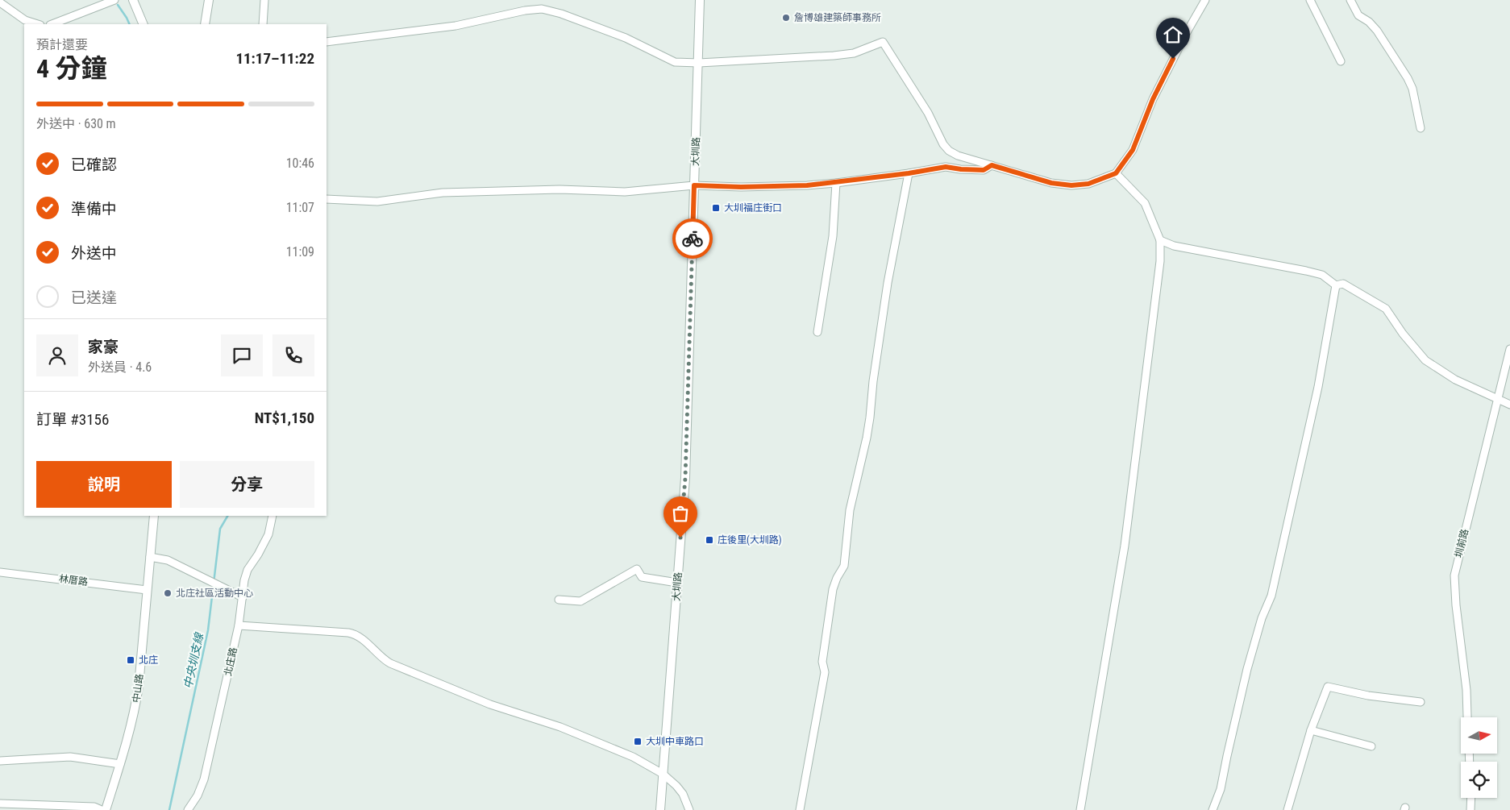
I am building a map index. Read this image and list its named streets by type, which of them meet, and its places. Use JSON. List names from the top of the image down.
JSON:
{
  "streets": {
    "street": [
      "大圳路",
      "圳前路",
      "林厝路",
      "北庄路",
      "中山路"
    ]
  },
  "crossings": [
    ["林厝路", "中山路"]
  ],
  "water": ["中央圳支線"],
  "places": {
    "other": ["詹博雄建築師事務所", "北庄社區活動中心"],
    "transit": [
      "大圳福庄街口",
      "庄後里(大圳路)",
      "北庄",
      "大圳中車路口"
    ]
  },
  "north": "right",
  "page": {
    "heading": ["4 分鐘", "預計還要", "11:17–11:22"],
    "panel": [
      "家豪",
      "外送員 · 4.6",
      "訂單 #3156",
      "NT$1,150"
    ],
    "bar": "外送中 · 630 m",
    "list": [
      ["已確認", "10:46"],
      ["準備中", "11:07"],
      ["外送中", "11:09"],
      "已送達"
    ],
    "buttons": ["說明", "分享"]
  }
}
